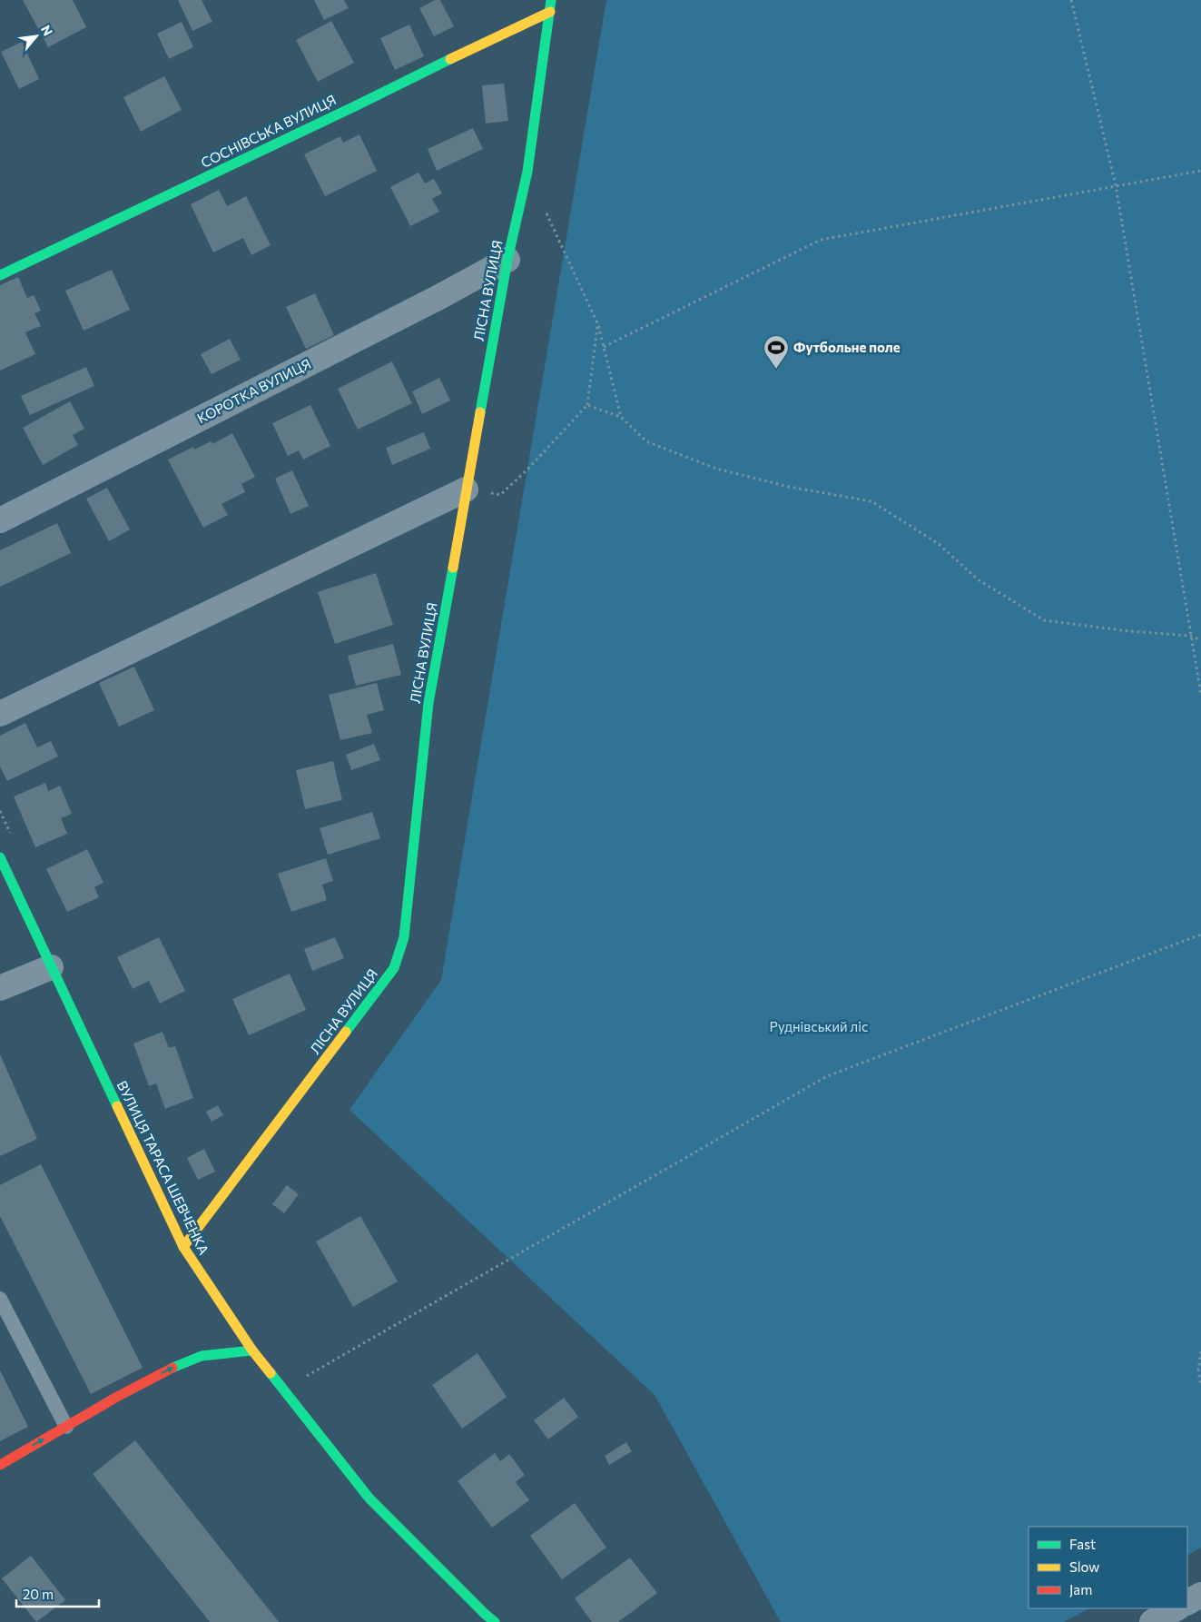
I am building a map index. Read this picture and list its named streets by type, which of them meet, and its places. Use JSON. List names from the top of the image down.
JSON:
{
  "streets": {
    "street": [
      "СОСНІВСЬКА ВУЛИЦЯ",
      "ЛІСНА ВУЛИЦЯ",
      "КОРОТКА ВУЛИЦЯ",
      "ВУЛИЦЯ ТАРАСА ШЕВЧЕНКА"
    ]
  },
  "crossings": [
    ["СОСНІВСЬКА ВУЛИЦЯ", "ЛІСНА ВУЛИЦЯ"],
    ["ЛІСНА ВУЛИЦЯ", "КОРОТКА ВУЛИЦЯ"],
    ["ЛІСНА ВУЛИЦЯ", "ВУЛИЦЯ ТАРАСА ШЕВЧЕНКА"]
  ],
  "parks": ["Руднівський ліс"],
  "places": {
    "sports": ["Футбольне поле"]
  },
  "legend": ["Fast", "Slow", "Jam"],
  "scale_bar": "20 m",
  "north": "top right"
}
